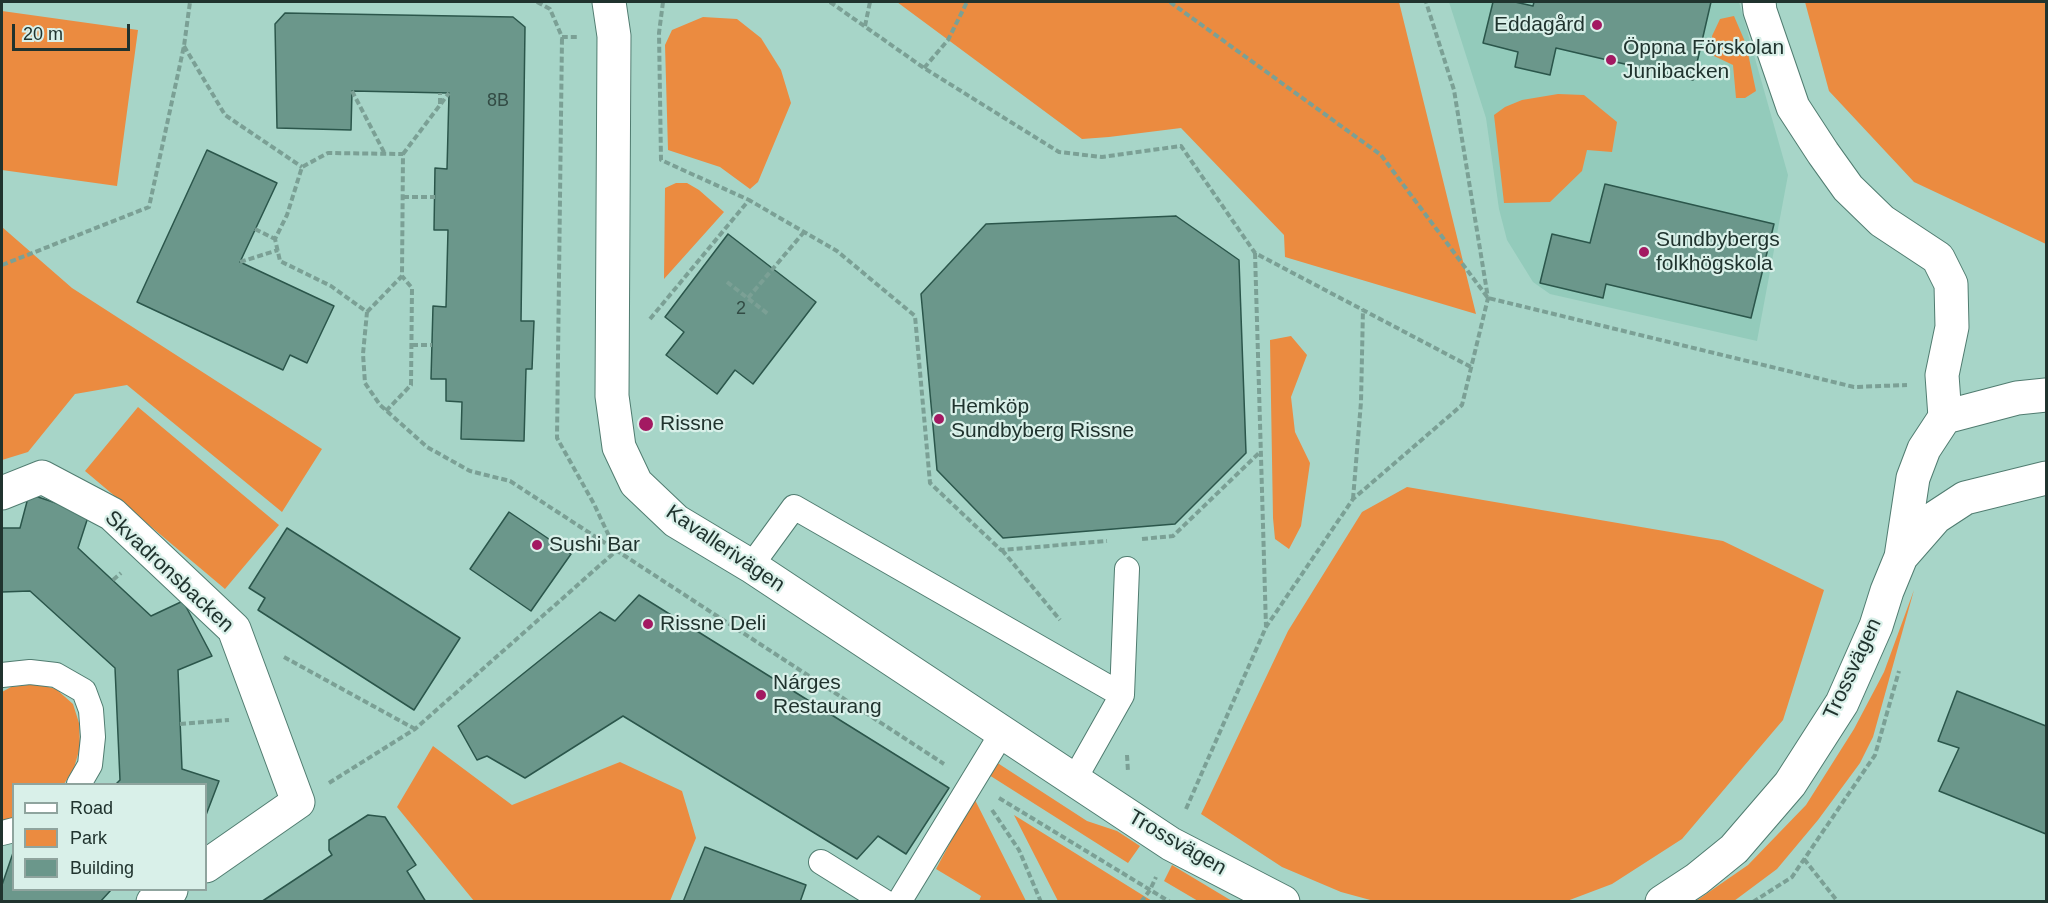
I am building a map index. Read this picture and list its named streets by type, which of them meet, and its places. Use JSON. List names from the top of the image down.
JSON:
{
  "streets": {
    "street": ["Kavallerivägen", "Skvadronsbacken", "Trossvägen"]
  },
  "crossings": [
    ["Kavallerivägen", "Trossvägen"]
  ],
  "places": [
    "Eddagård",
    "Öppna Förskolan Junibacken",
    "Sundbybergs folkhögskola",
    "Hemköp Sundbyberg Rissne",
    "Rissne",
    "Sushi Bar",
    "Rissne Deli",
    "Nárges Restaurang"
  ],
  "house_numbers": ["8B", "2"],
  "legend": ["Road", "Park", "Building"],
  "scale_bar": "20 m"
}
